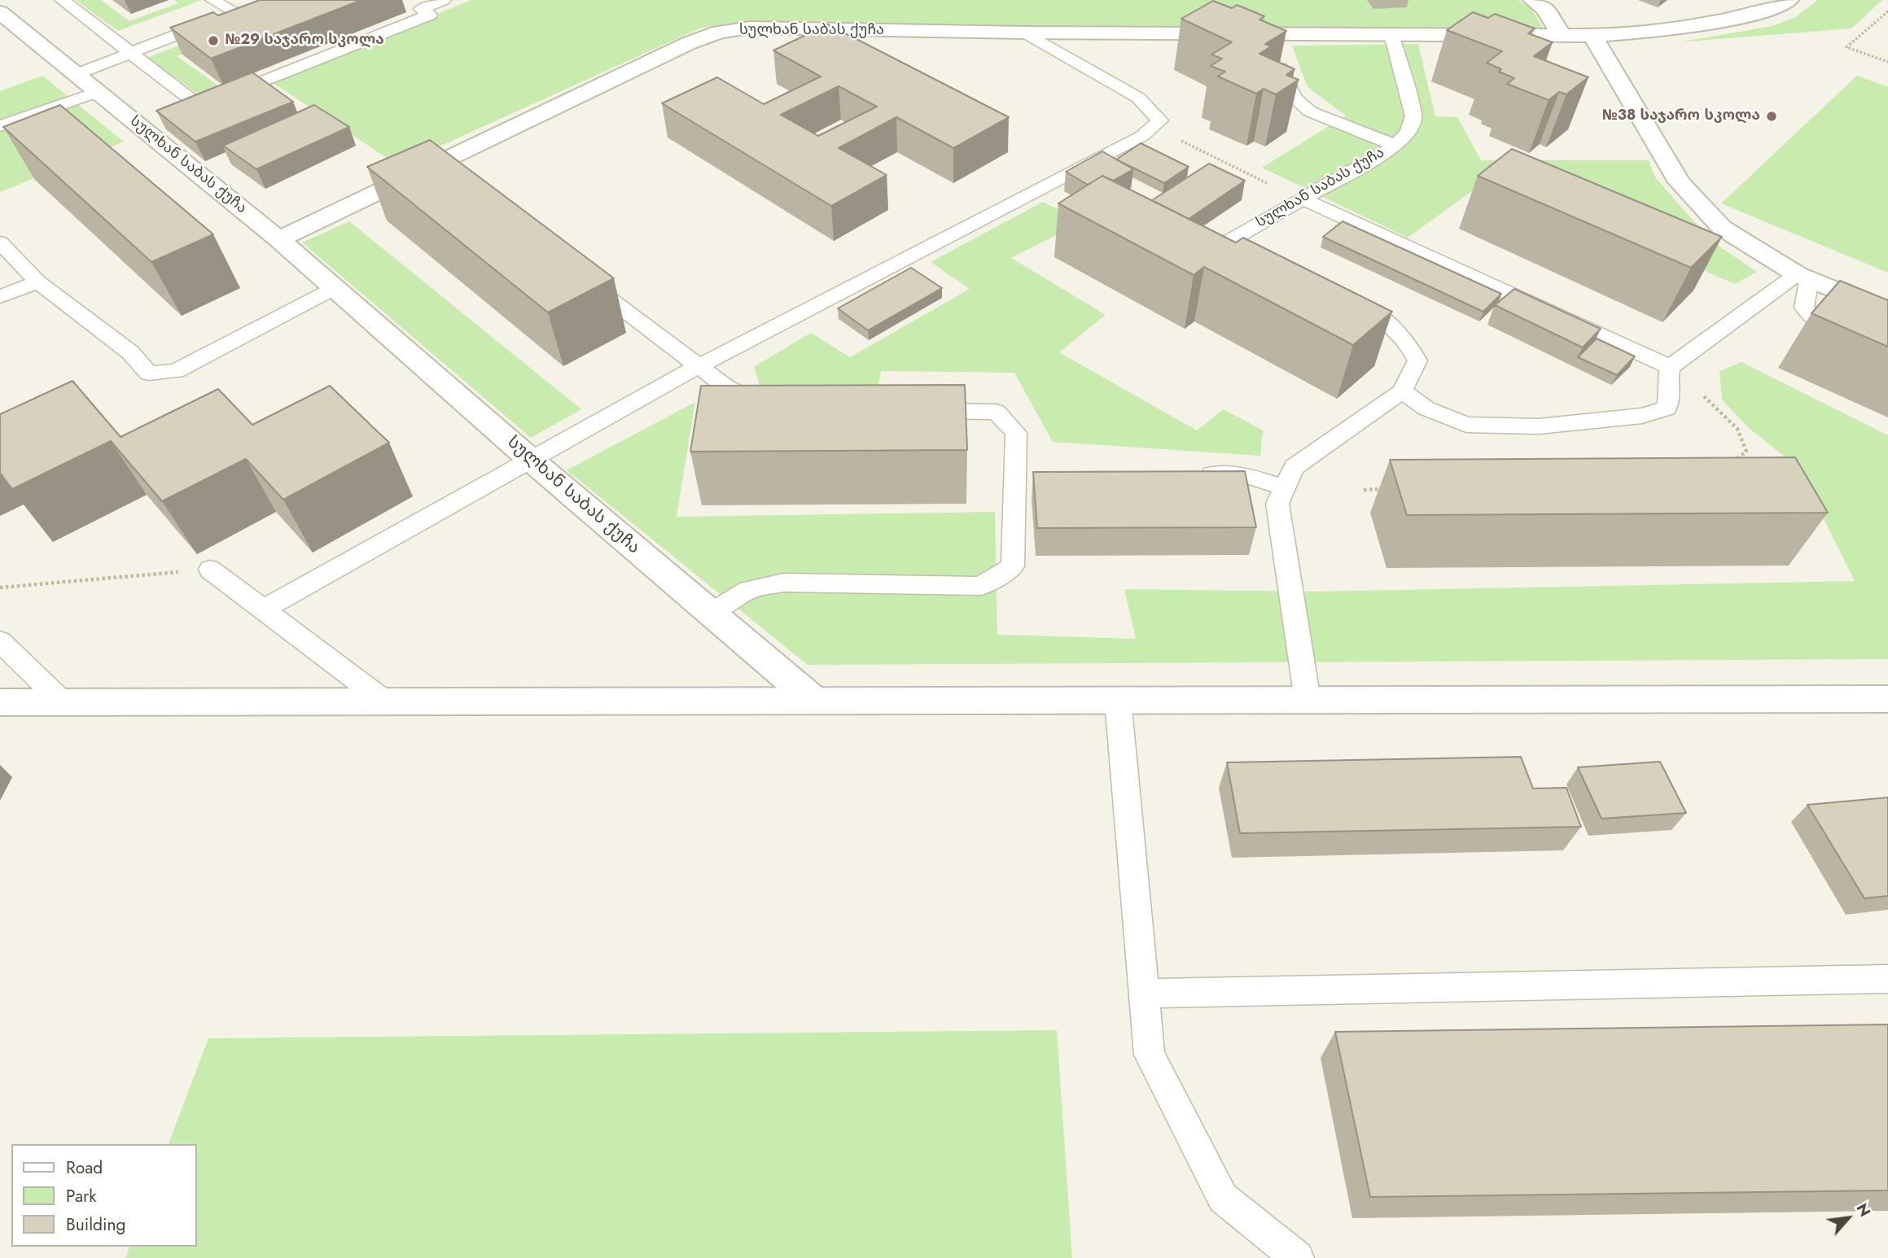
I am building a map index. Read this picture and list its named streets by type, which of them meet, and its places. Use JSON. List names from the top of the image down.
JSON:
{
  "streets": {
    "street": ["სულხან საბას ქუჩა"]
  },
  "places": ["№29 საჯარო სკოლა", "№38 საჯარო სკოლა"],
  "legend": ["Road", "Park", "Building"],
  "north": "top right"
}
